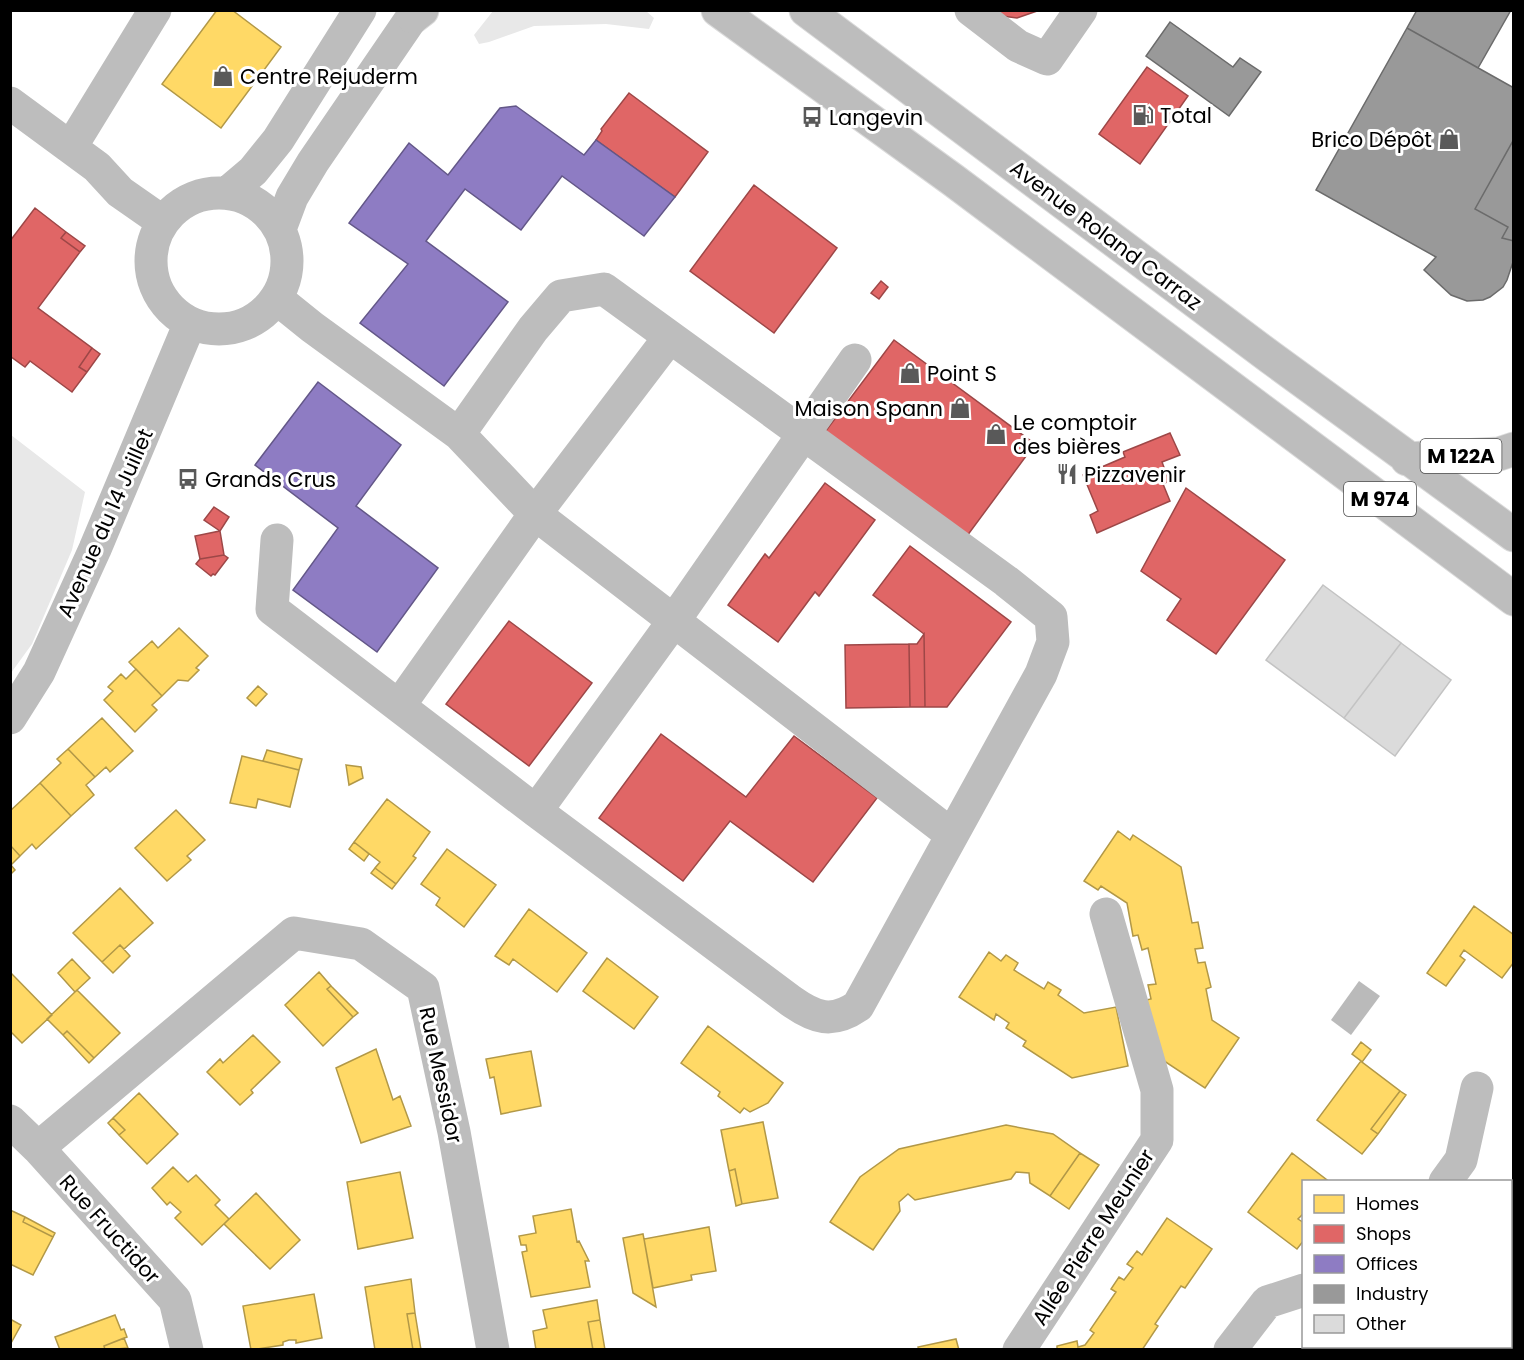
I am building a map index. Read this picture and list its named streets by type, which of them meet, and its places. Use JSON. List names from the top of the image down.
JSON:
{
  "streets": {
    "street": [
      "Avenue Roland Carraz",
      "M 122A",
      "M 974",
      "Avenue du 14 Juillet",
      "Rue Messidor",
      "Rue Fructidor",
      "Allée Pierre Meunier"
    ]
  },
  "crossings": [
    ["Avenue Roland Carraz", "M 122A"],
    ["Avenue Roland Carraz", "M 974"],
    ["M 122A", "M 974"],
    ["Rue Messidor", "Rue Fructidor"]
  ],
  "places": {
    "shop": [
      "Centre Rejuderm",
      "Brico Dépôt",
      "Point S",
      "Maison Spann",
      "Le comptoir des bières"
    ],
    "fuel station": ["Total"],
    "bus stop": ["Langevin", "Grands Crus"],
    "restaurant": ["Pizzavenir"]
  },
  "legend": [
    "Homes",
    "Shops",
    "Offices",
    "Industry",
    "Other"
  ]
}
